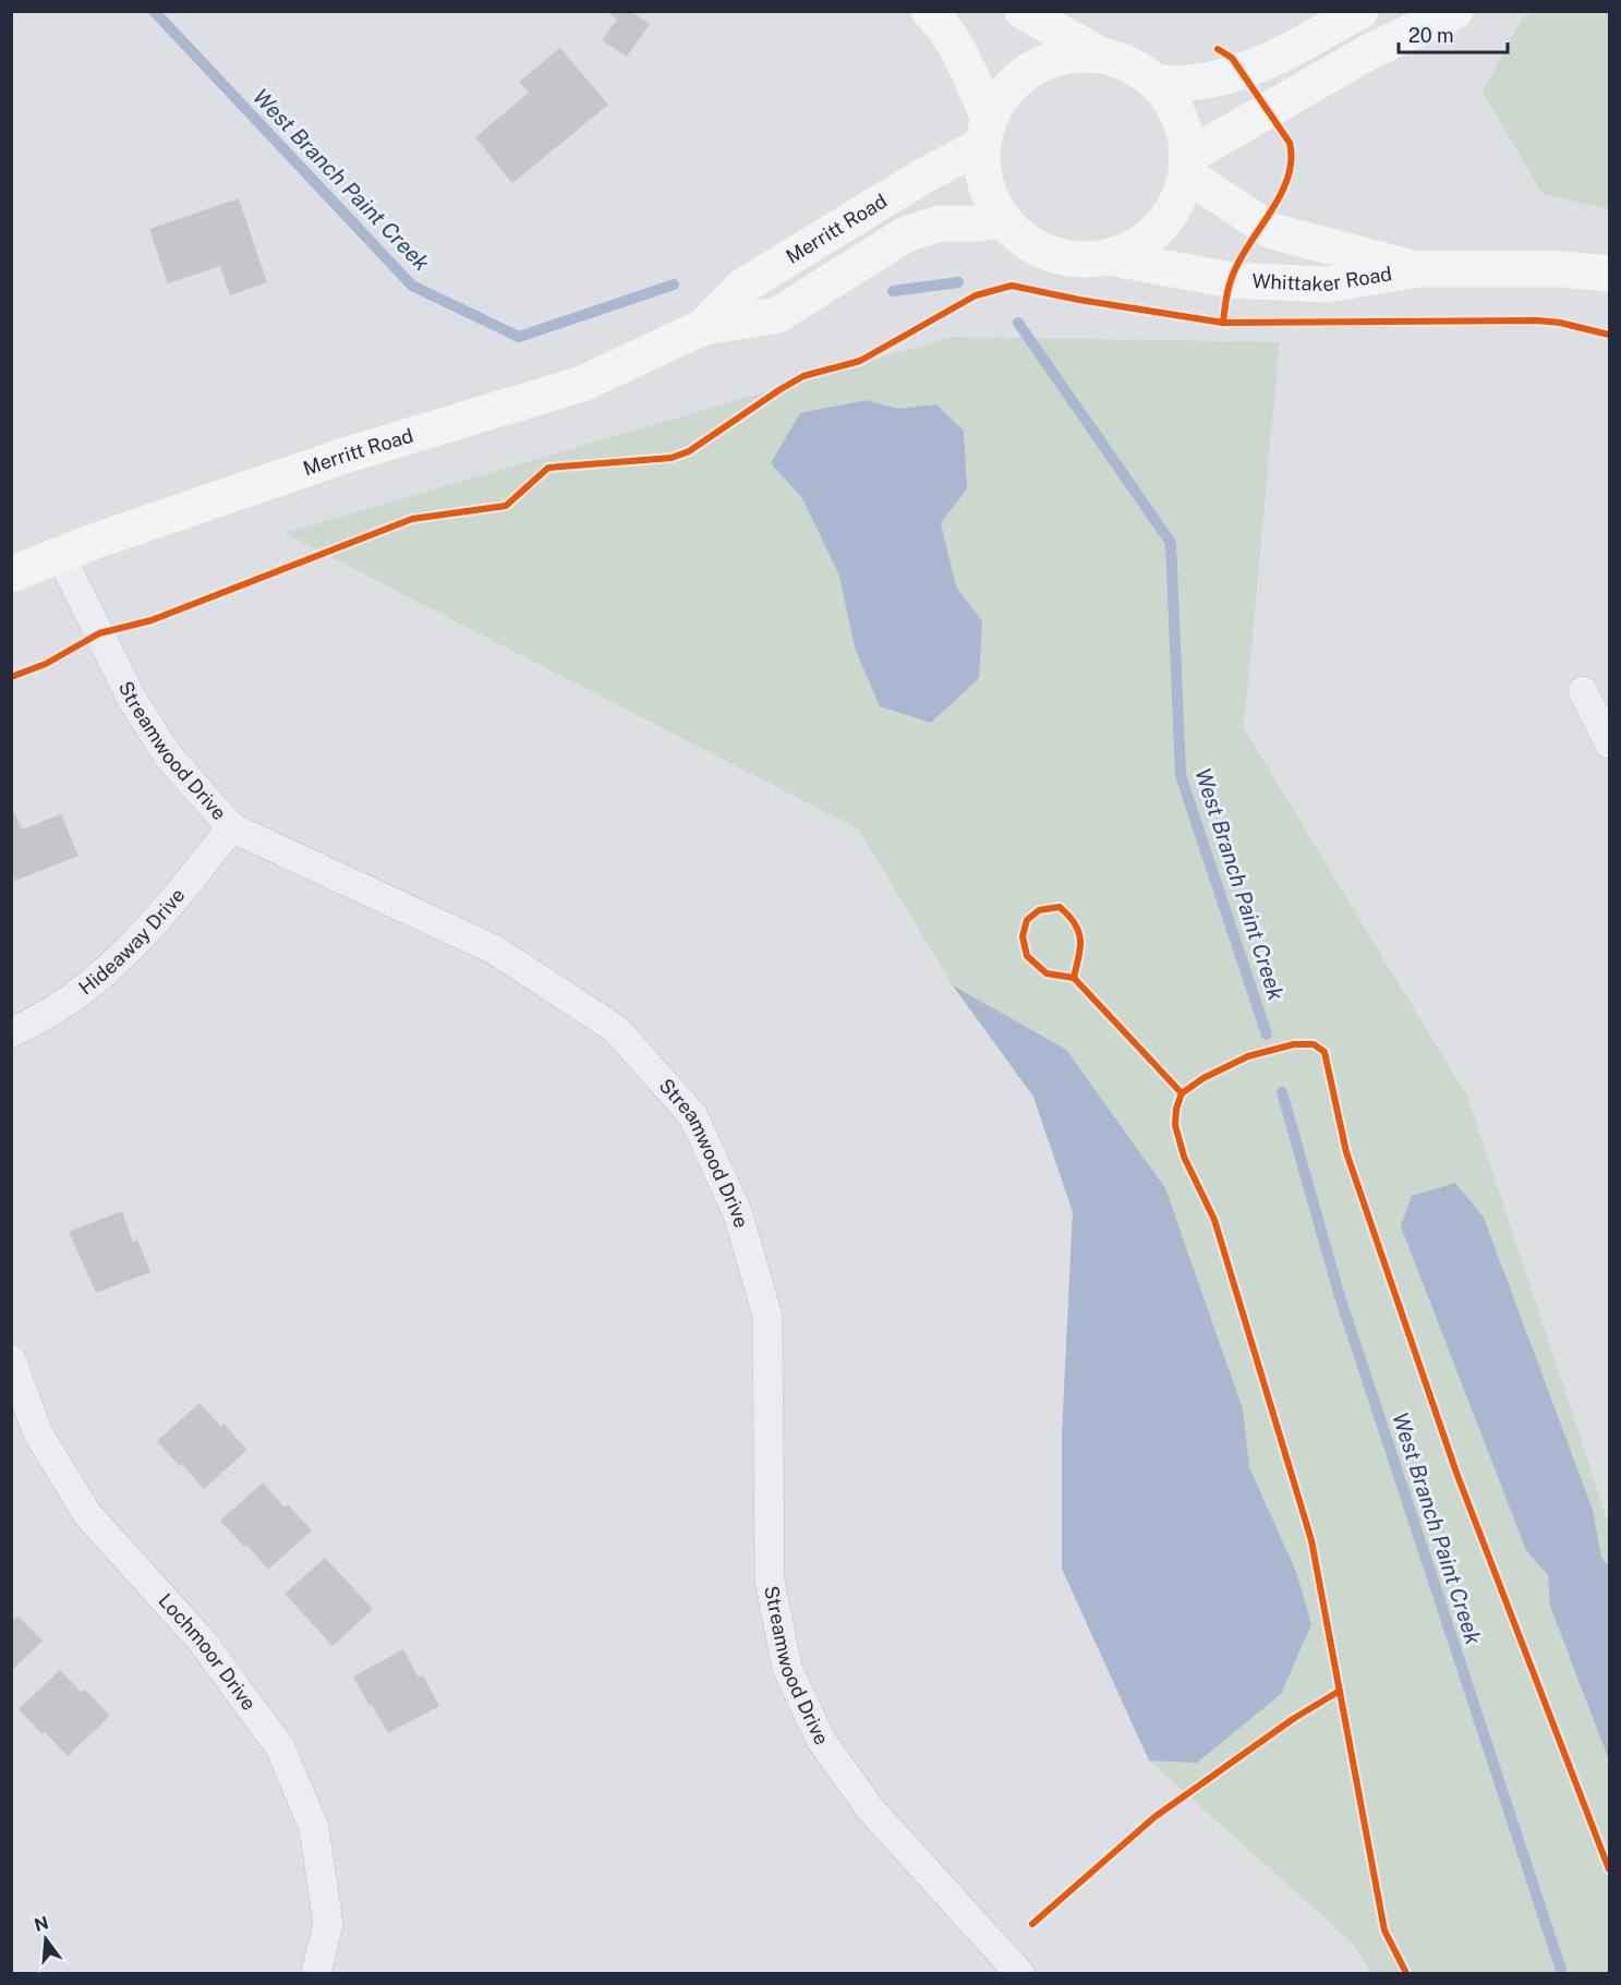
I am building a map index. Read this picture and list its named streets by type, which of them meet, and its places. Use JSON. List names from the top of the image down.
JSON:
{
  "streets": {
    "street": [
      "Merritt Road",
      "Whittaker Road",
      "Streamwood Drive",
      "Hideaway Drive",
      "Lochmoor Drive"
    ]
  },
  "crossings": [
    ["Merritt Road", "Whittaker Road"],
    ["Merritt Road", "Streamwood Drive"],
    ["Streamwood Drive", "Hideaway Drive"]
  ],
  "water": ["West Branch Paint Creek"],
  "scale_bar": "20 m",
  "north": "top"
}
